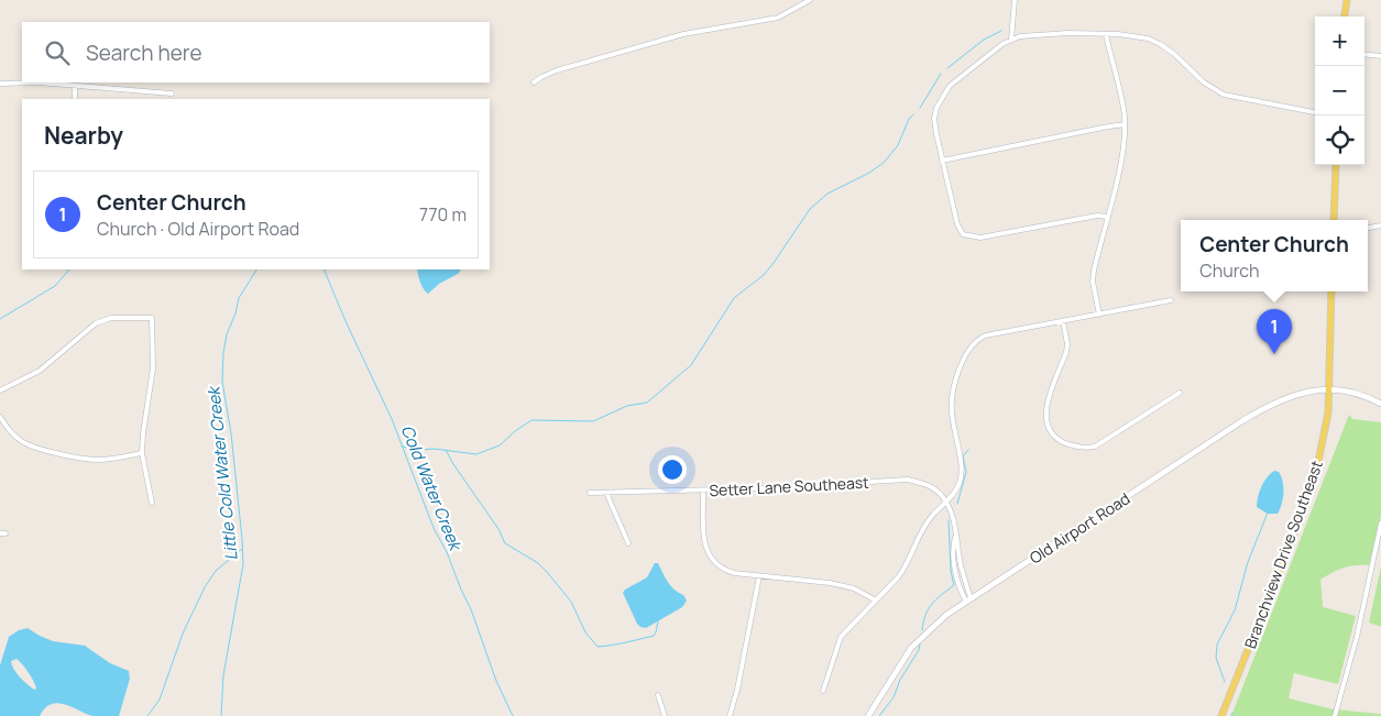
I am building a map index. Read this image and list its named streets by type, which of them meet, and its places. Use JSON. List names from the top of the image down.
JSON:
{
  "streets": {
    "main road": ["Branchview Drive Southeast"],
    "street": ["Setter Lane Southeast", "Old Airport Road"]
  },
  "crossings": [
    ["Old Airport Road", "Branchview Drive Southeast"]
  ],
  "water": ["Little Cold Water Creek", "Cold Water Creek"],
  "page": {
    "map_buttons": ["+", "−"],
    "search": "Search here",
    "heading": "Nearby",
    "list": [
      {
        "mark": "1",
        "name": "Center Church",
        "note": "Church · Old Airport Road",
        "value": "770 m"
      }
    ],
    "popup": ["Center Church", "Church"],
    "pins": "1"
  }
}
